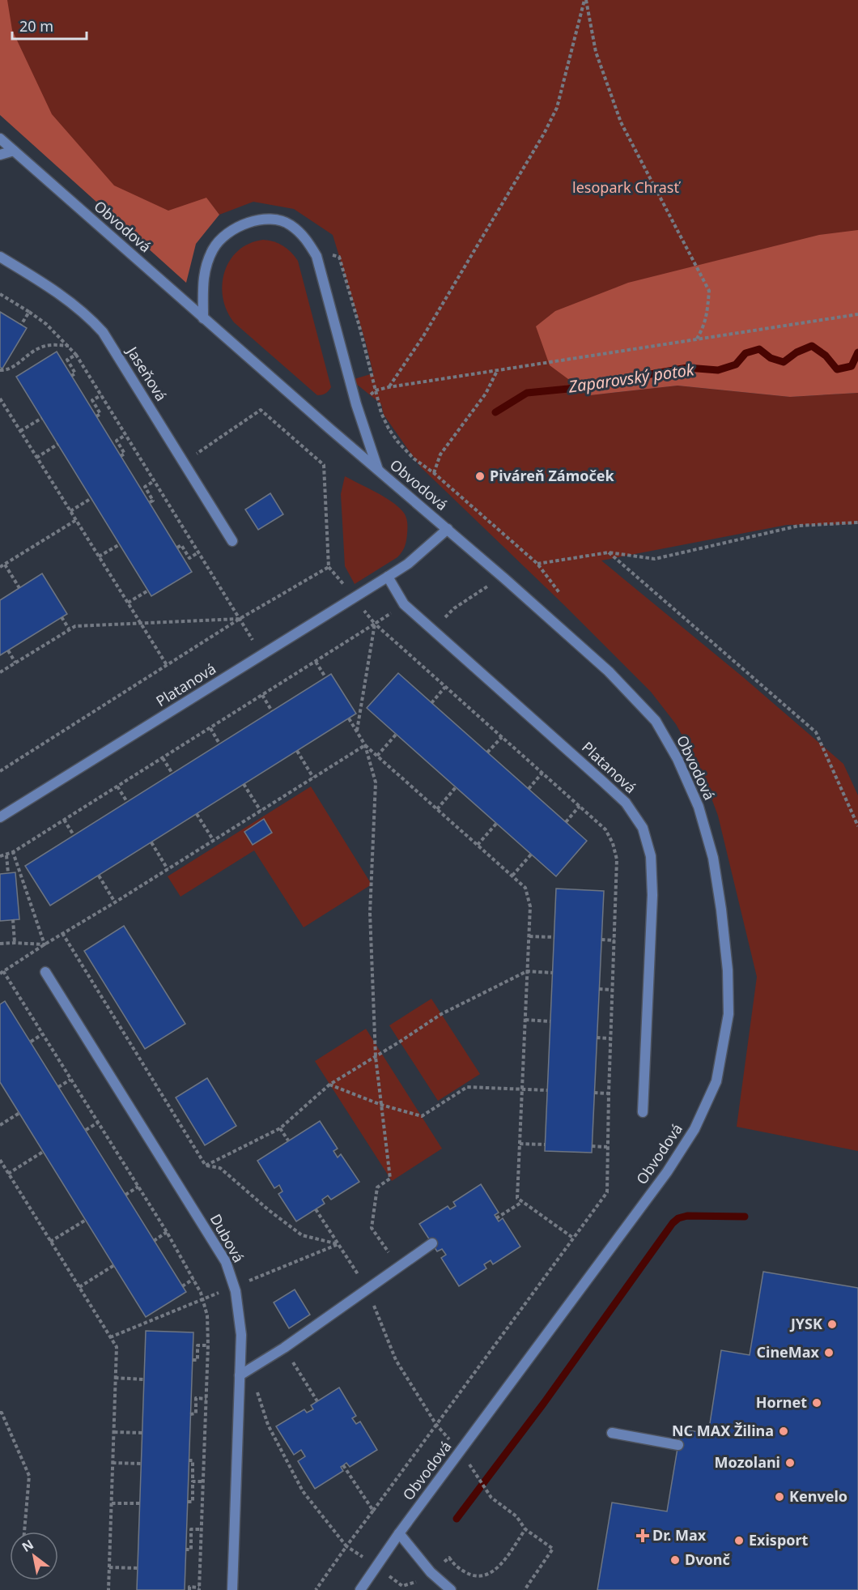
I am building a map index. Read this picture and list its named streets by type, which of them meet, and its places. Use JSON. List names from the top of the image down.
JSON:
{
  "streets": {
    "street": [
      "Obvodová",
      "Jaseňová",
      "Platanová",
      "Dubová"
    ]
  },
  "crossings": [
    ["Obvodová", "Platanová"]
  ],
  "water": ["Zaparovský potok"],
  "parks": ["lesopark Chrasť"],
  "places": {
    "other": [
      "Piváreň Zámoček",
      "JYSK",
      "CineMax",
      "Hornet",
      "NC MAX Žilina",
      "Mozolani",
      "Kenvelo",
      "Exisport",
      "Dvonč"
    ],
    "health": ["Dr. Max"]
  },
  "scale_bar": "20 m",
  "north": "top left"
}
